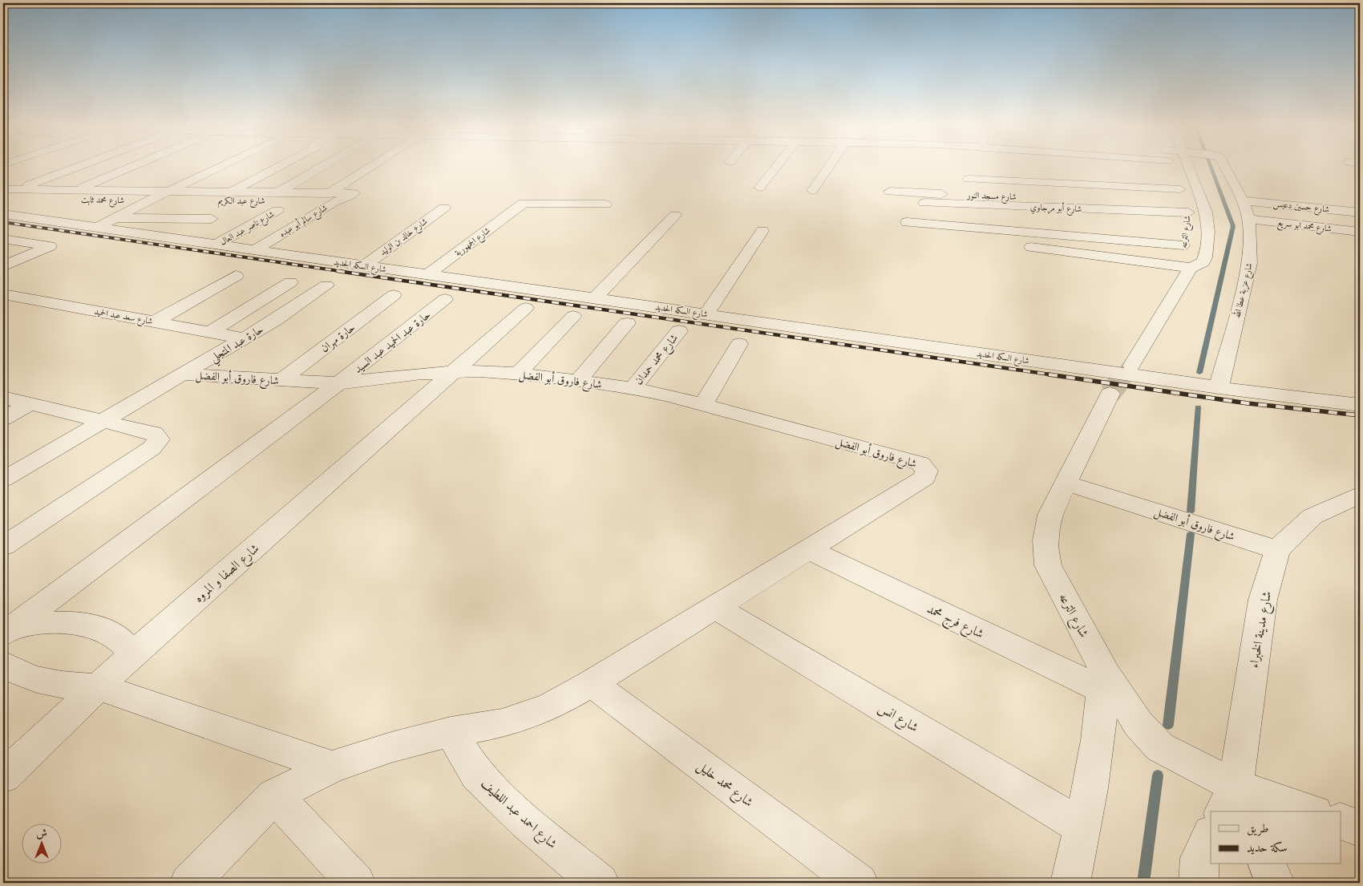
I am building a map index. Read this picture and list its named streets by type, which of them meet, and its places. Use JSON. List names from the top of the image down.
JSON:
{
  "streets": {
    "street": [
      "شارع مسجد النور",
      "شارع محمد ثابت",
      "شارع عبد الكريم",
      "شارع حسين دعبس",
      "شارع أبو مرجاوي",
      "شارع سالم أبو عبده",
      "شارع محمد ابو سريع",
      "شارع ناصر عبد العال",
      "شارع الترعه",
      "شارع خالد بن الوليد",
      "شارع الجمهورية",
      "شارع السكه الحديد",
      "شارع عزبة عطا الله",
      "شارع سعد عبد الحميد",
      "حارة مهران",
      "حارة عبد الحميد عبد السيد",
      "حارة عبد المتجلي",
      "شارع محمد حمدان",
      "شارع فاروق أبو الفضل",
      "شارع الصفا و المروه",
      "شارع فرج محمد",
      "شارع مدينة الخبراء",
      "شارع انس",
      "شارع محمد خليل",
      "شارع احمد عبد اللطيف"
    ]
  },
  "crossings": [
    ["شارع مسجد النور", "شارع أبو مرجاوي"],
    ["شارع محمد ثابت", "شارع عبد الكريم"],
    ["شارع عبد الكريم", "شارع سالم أبو عبده"],
    ["شارع حسين دعبس", "شارع عزبة عطا الله"],
    ["شارع أبو مرجاوي", "شارع الترعه"],
    ["شارع سالم أبو عبده", "شارع السكه الحديد"],
    ["شارع محمد ابو سريع", "شارع عزبة عطا الله"],
    ["شارع ناصر عبد العال", "شارع السكه الحديد"],
    ["شارع الترعه", "شارع فاروق أبو الفضل"],
    ["شارع الترعه", "شارع فرج محمد"],
    ["شارع الترعه", "شارع مدينة الخبراء"],
    ["شارع خالد بن الوليد", "شارع السكه الحديد"],
    ["شارع الجمهورية", "شارع السكه الحديد"],
    ["شارع السكه الحديد", "شارع عزبة عطا الله"],
    ["شارع سعد عبد الحميد", "حارة عبد المتجلي"],
    ["حارة مهران", "شارع فاروق أبو الفضل"],
    ["حارة عبد الحميد عبد السيد", "شارع فاروق أبو الفضل"],
    ["حارة عبد المتجلي", "شارع فاروق أبو الفضل"],
    ["شارع محمد حمدان", "شارع فاروق أبو الفضل"],
    ["شارع فاروق أبو الفضل", "شارع الصفا و المروه"],
    ["شارع فاروق أبو الفضل", "شارع فرج محمد"],
    ["شارع فاروق أبو الفضل", "شارع مدينة الخبراء"]
  ],
  "legend": ["طريق", "سكة حديد"],
  "north": "top"
}
